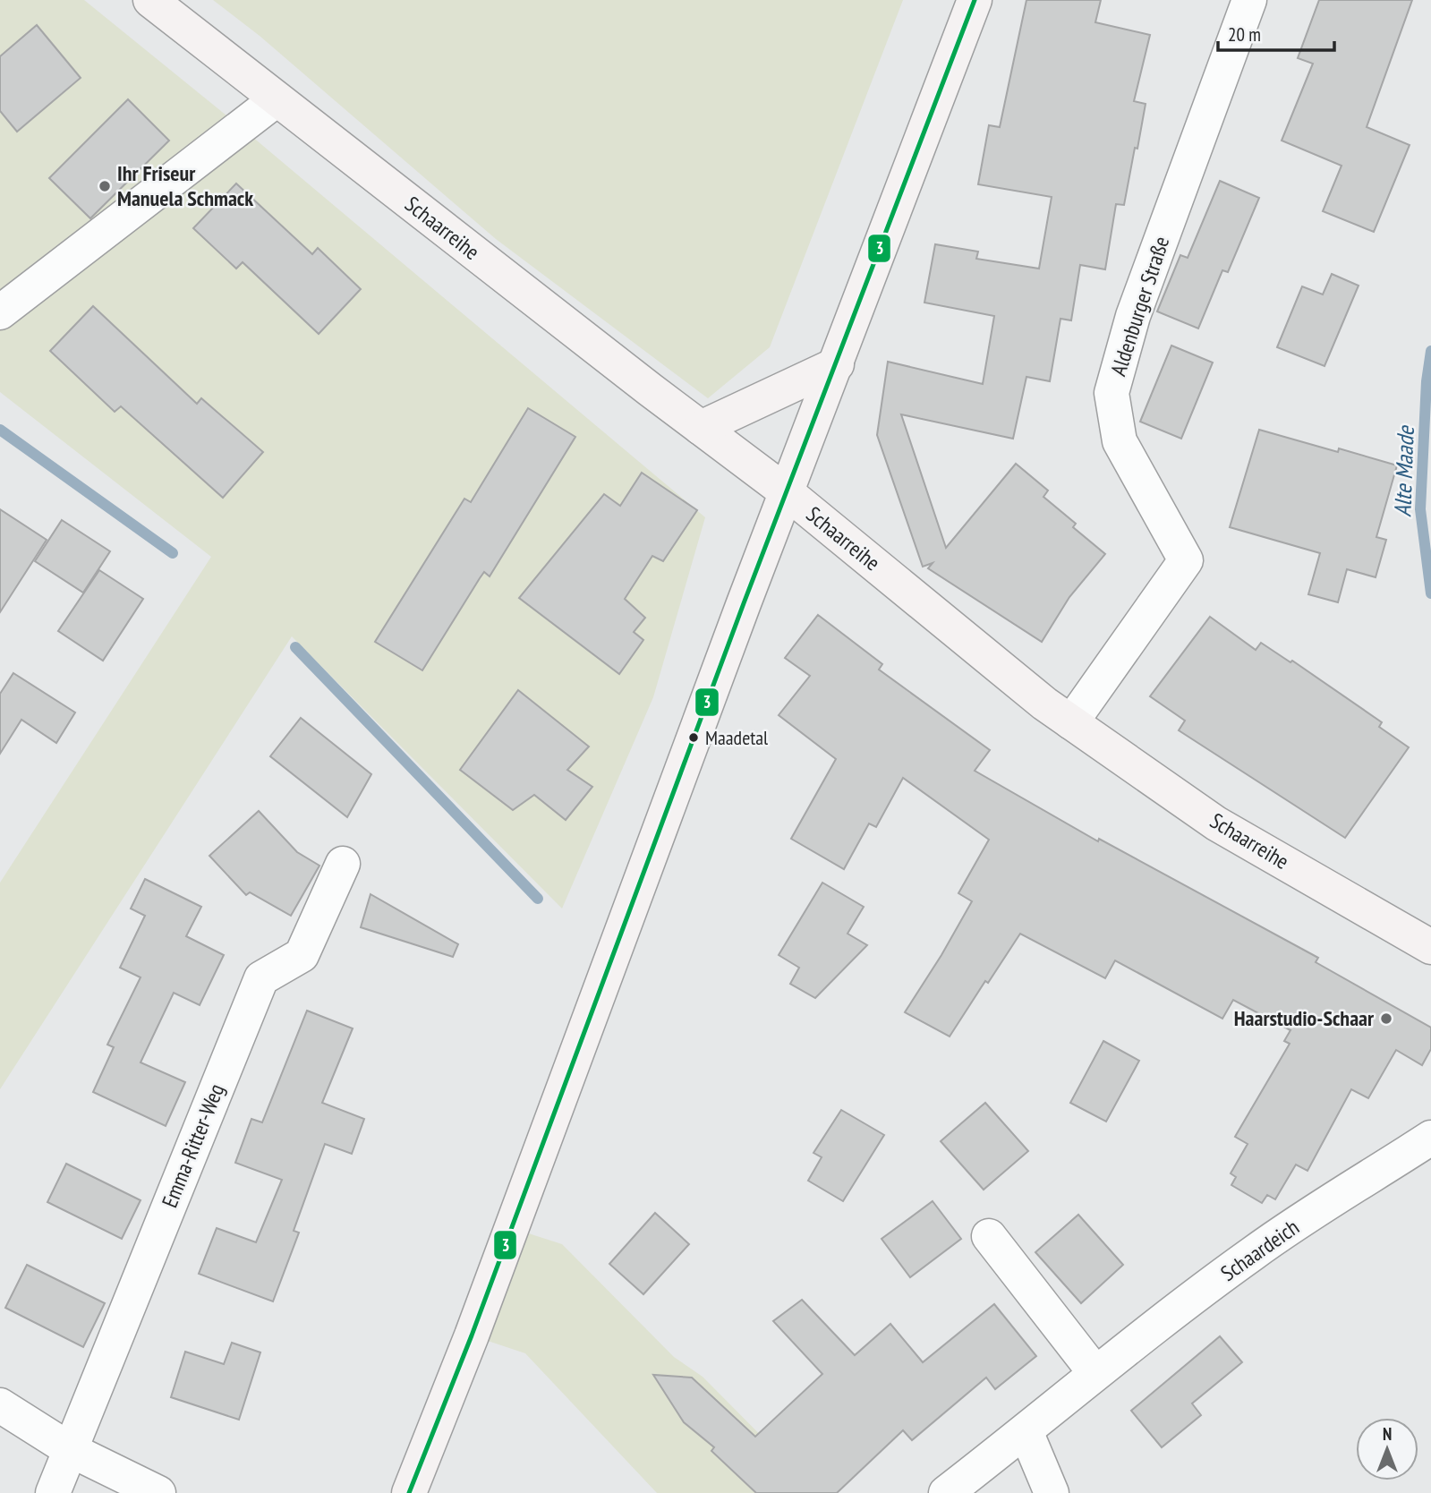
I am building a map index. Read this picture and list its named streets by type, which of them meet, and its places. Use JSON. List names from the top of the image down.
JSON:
{
  "streets": {
    "main road": ["Schaarreihe"],
    "street": ["Aldenburger Straße", "Emma-Ritter-Weg", "Schaardeich"]
  },
  "crossings": [
    ["Schaarreihe", "Aldenburger Straße"]
  ],
  "water": ["Alte Maade"],
  "places": ["Ihr Friseur Manuela Schmack", "Maadetal", "Haarstudio-Schaar"],
  "lines": ["transit line 3"],
  "scale_bar": "20 m",
  "north": "top"
}
